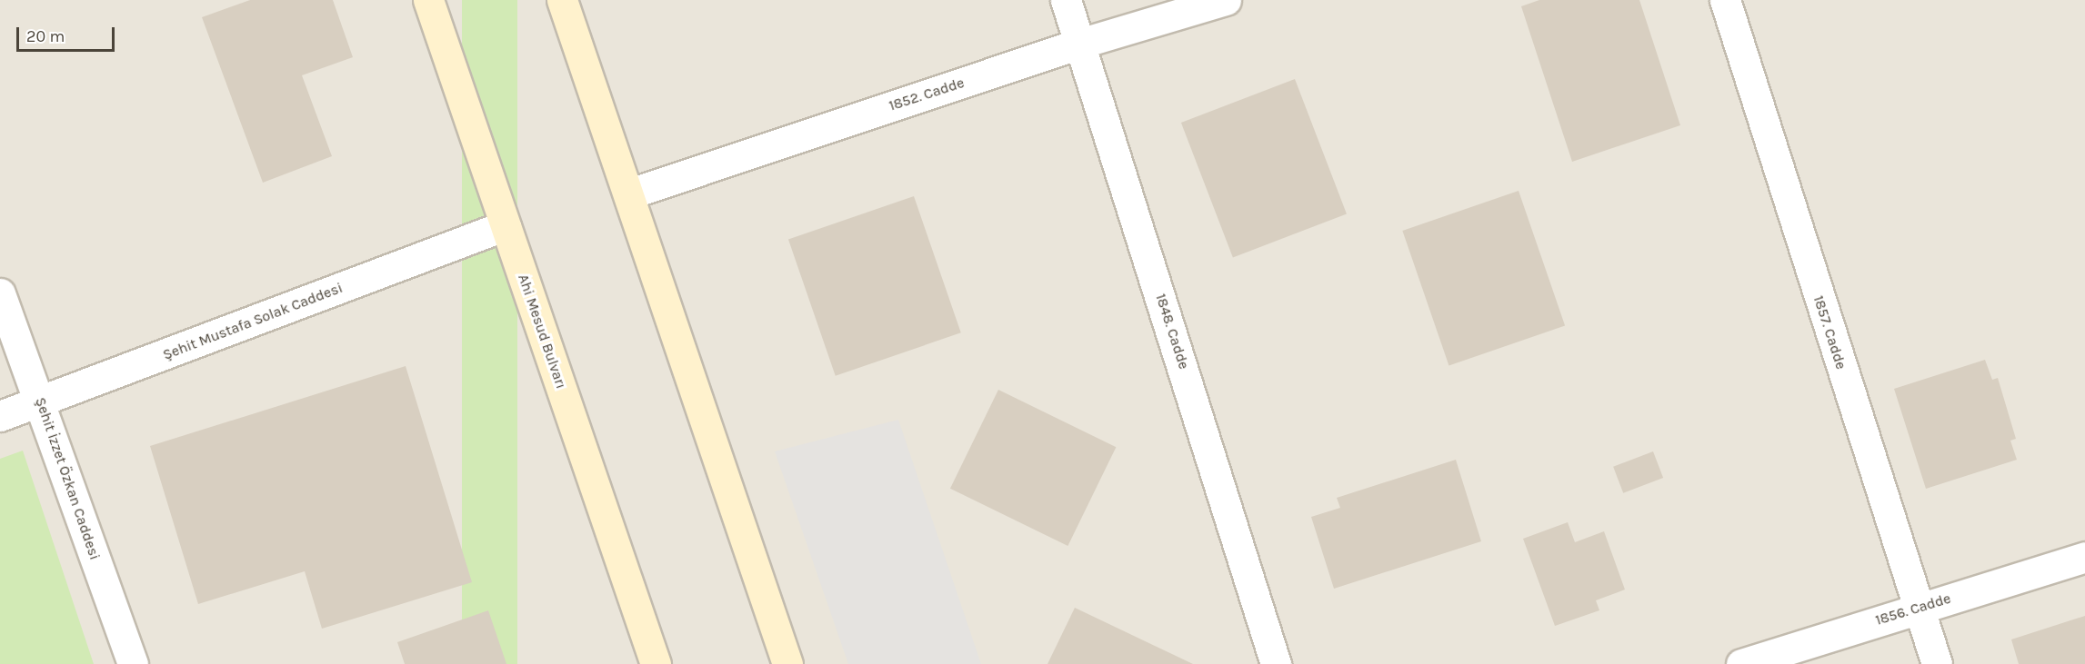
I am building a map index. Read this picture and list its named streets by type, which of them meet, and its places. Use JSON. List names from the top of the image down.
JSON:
{
  "streets": {
    "main road": ["Ahi Mesud Bulvarı"],
    "street": [
      "1852. Cadde",
      "Şehit Mustafa Solak Caddesi",
      "1848. Cadde",
      "1857. Cadde",
      "Şehit İzzet Özkan Caddesi",
      "1856. Cadde"
    ]
  },
  "crossings": [
    ["1852. Cadde", "1848. Cadde"],
    ["Şehit Mustafa Solak Caddesi", "Ahi Mesud Bulvarı"],
    ["Şehit Mustafa Solak Caddesi", "Şehit İzzet Özkan Caddesi"],
    ["1857. Cadde", "1856. Cadde"]
  ],
  "scale_bar": "20 m"
}
